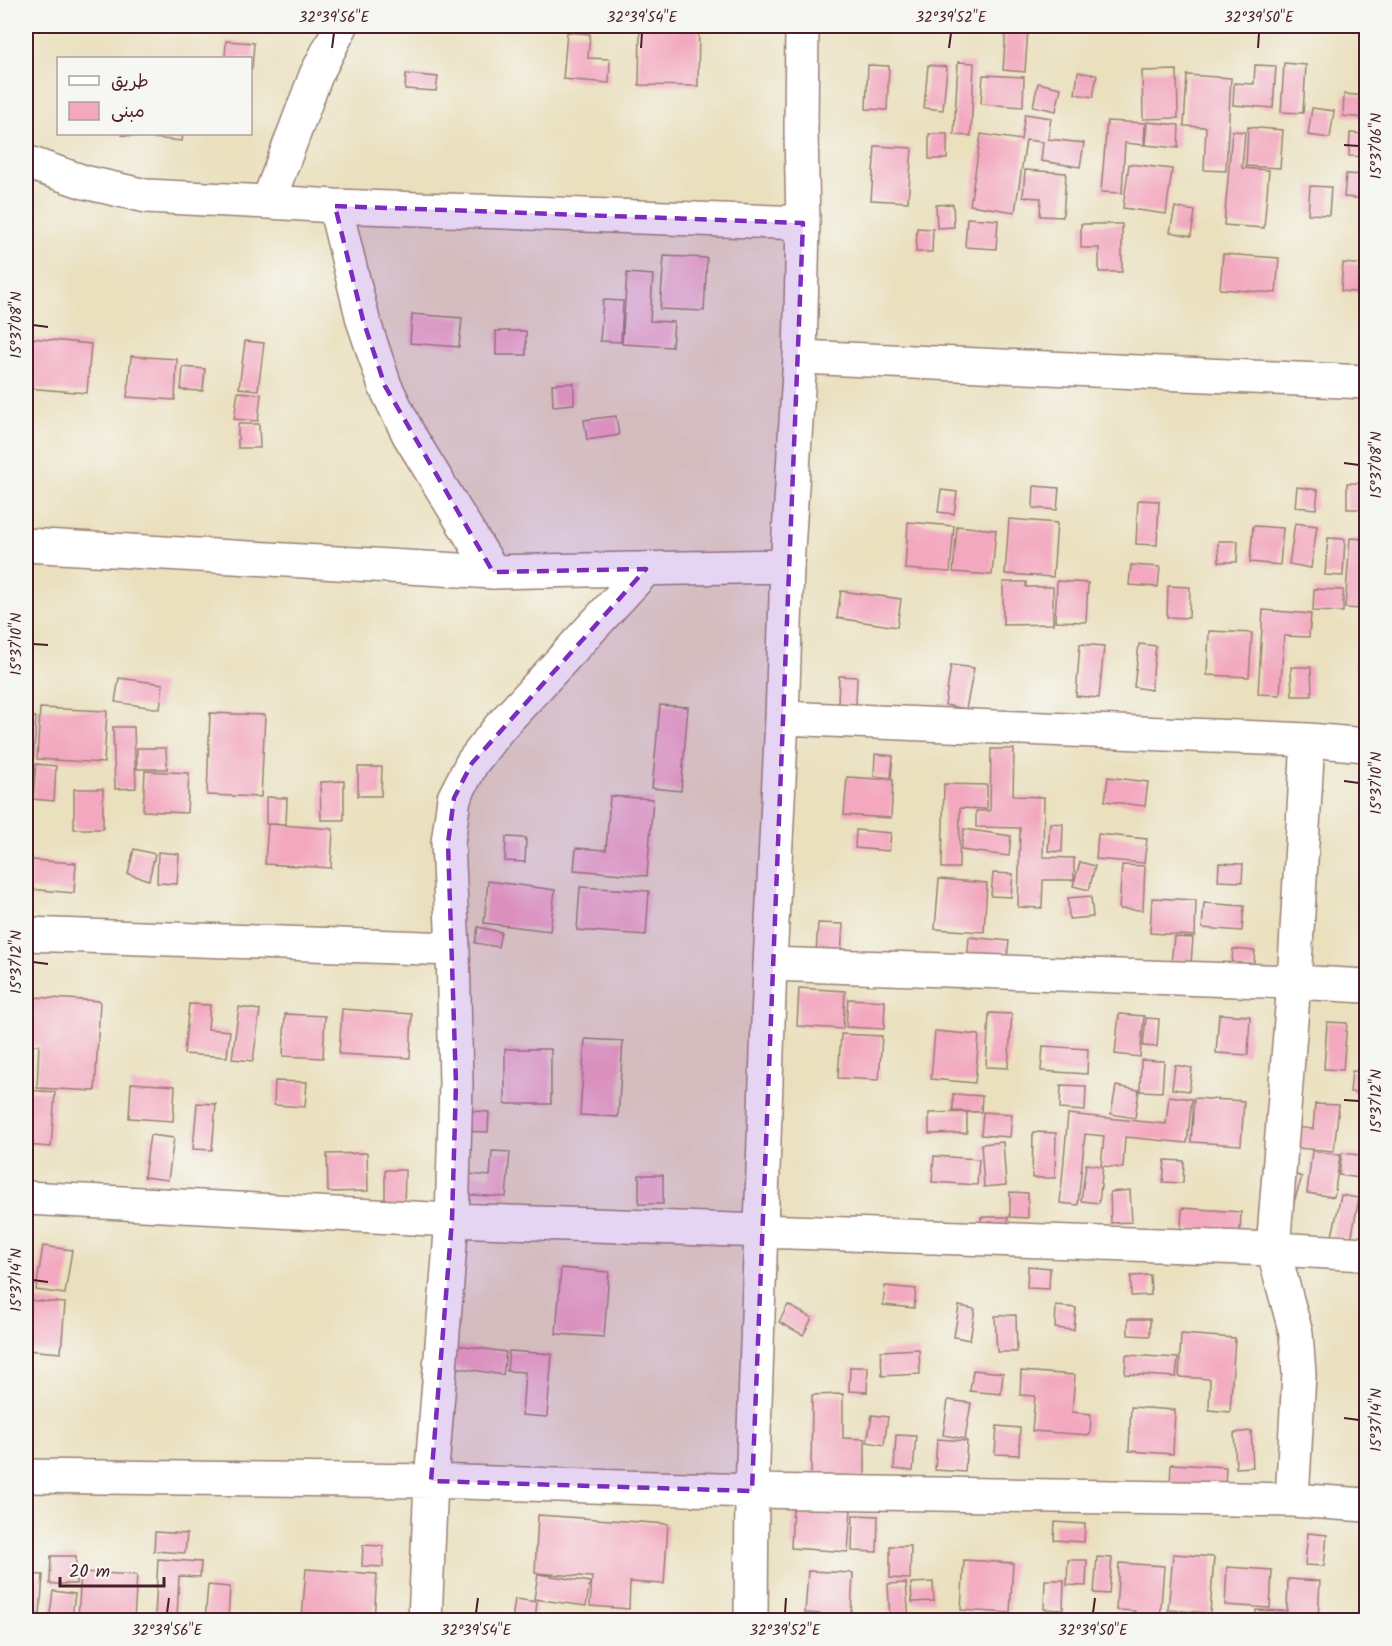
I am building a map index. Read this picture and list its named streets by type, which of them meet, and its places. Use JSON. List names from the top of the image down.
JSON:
{
  "legend": ["طريق", "مبنى"],
  "scale_bar": "20 m",
  "coordinates": [
    "32°39'56\"E",
    "32°39'54\"E",
    "32°39'52\"E",
    "32°39'50\"E",
    "15°37'06\"N",
    "15°37'08\"N",
    "15°37'10\"N",
    "15°37'12\"N",
    "15°37'14\"N"
  ]
}
